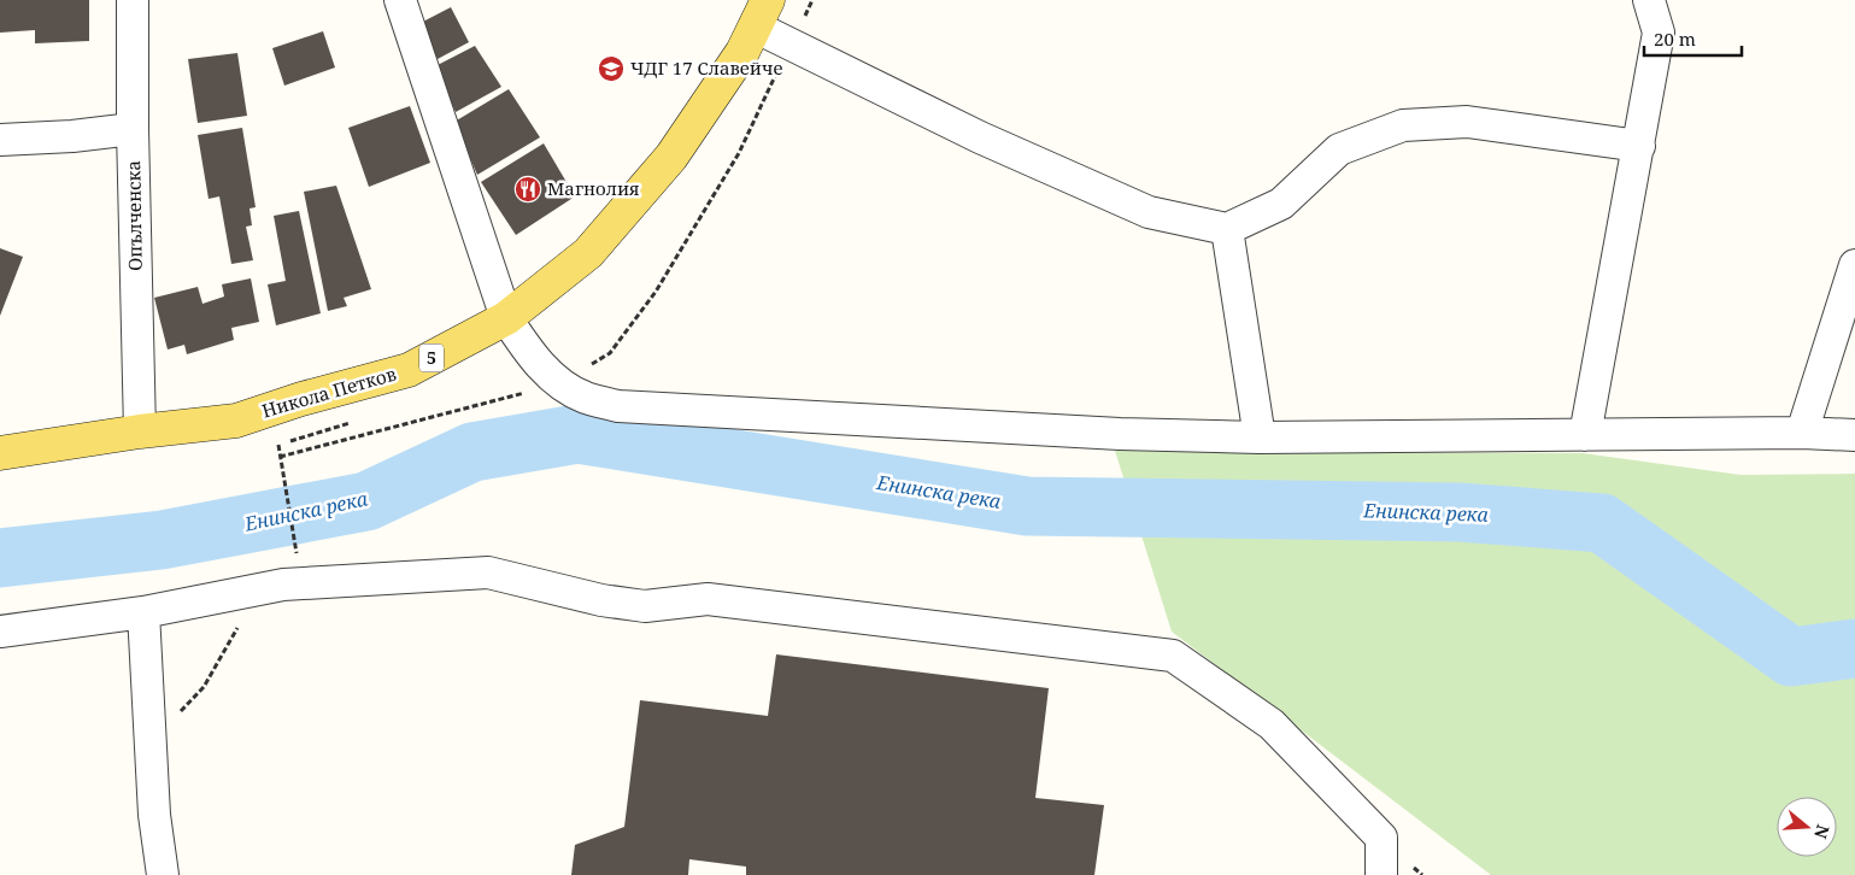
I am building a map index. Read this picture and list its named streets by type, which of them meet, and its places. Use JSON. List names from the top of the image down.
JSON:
{
  "streets": {
    "main road": ["5", "Никола Петков"],
    "street": ["Опълченска"]
  },
  "crossings": [
    ["Опълченска", "Никола Петков"]
  ],
  "water": ["Енинска река"],
  "places": {
    "school or university": ["ЧДГ 17 Славейче"],
    "restaurant": ["Магнолия"]
  },
  "scale_bar": "20 m",
  "north": "right"
}
